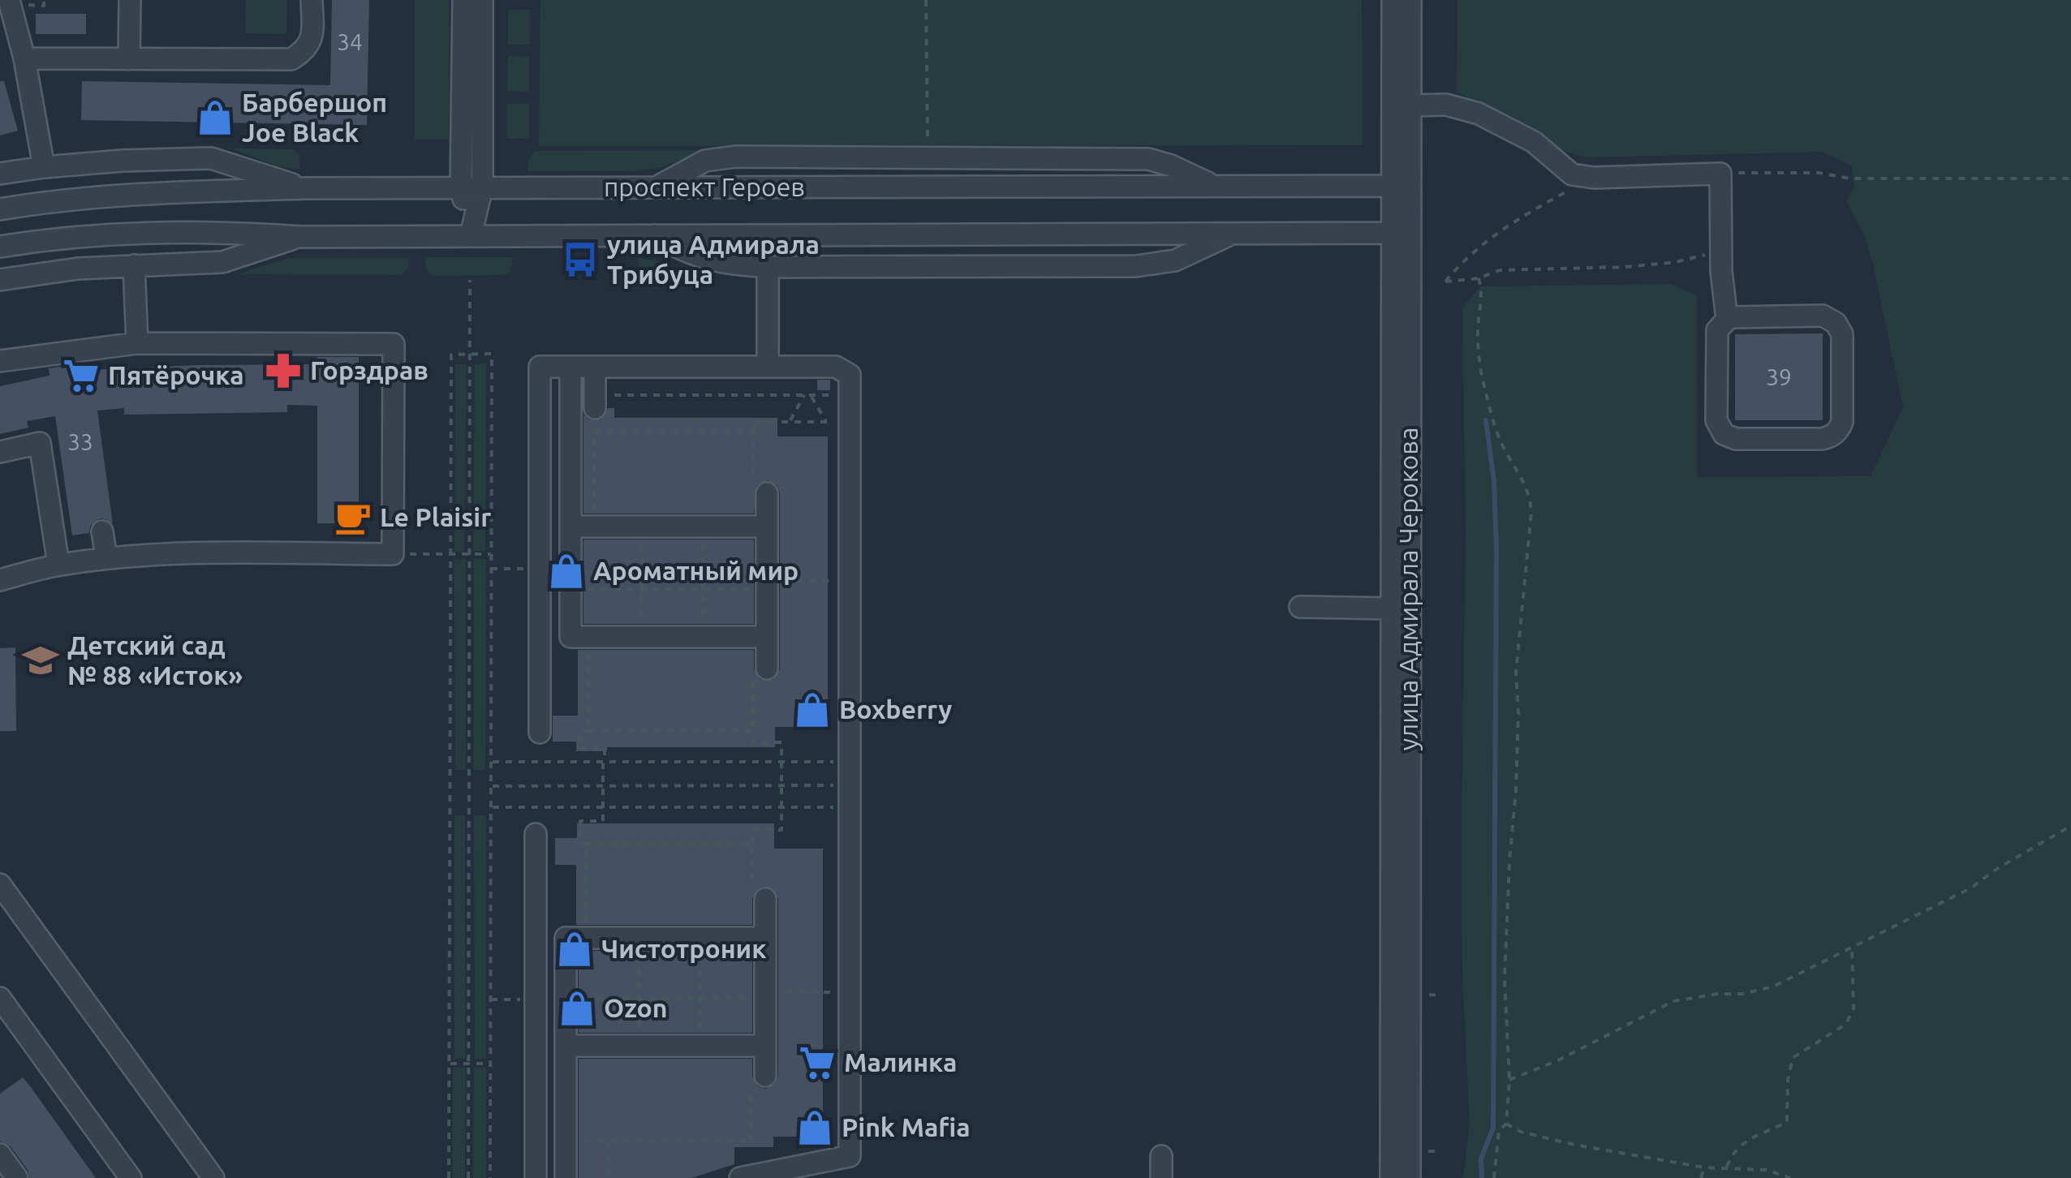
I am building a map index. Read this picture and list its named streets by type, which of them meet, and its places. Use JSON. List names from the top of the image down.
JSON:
{
  "streets": {
    "street": ["проспект Героев", "улица Адмирала Черокова"]
  },
  "crossings": [
    ["проспект Героев", "улица Адмирала Черокова"]
  ],
  "places": {
    "shop": [
      "Барбершоп Joe Black",
      "Ароматный мир",
      "Boxberry",
      "Чистотроник",
      "Ozon",
      "Pink Mafia"
    ],
    "bus stop": ["улица Адмирала Трибуца"],
    "pharmacy": ["Горздрав"],
    "supermarket": ["Пятёрочка", "Малинка"],
    "cafe": ["Le Plaisir"],
    "school or university": ["Детский сад № 88 «Исток»"]
  },
  "house_numbers": ["34", "39", "33"]
}
